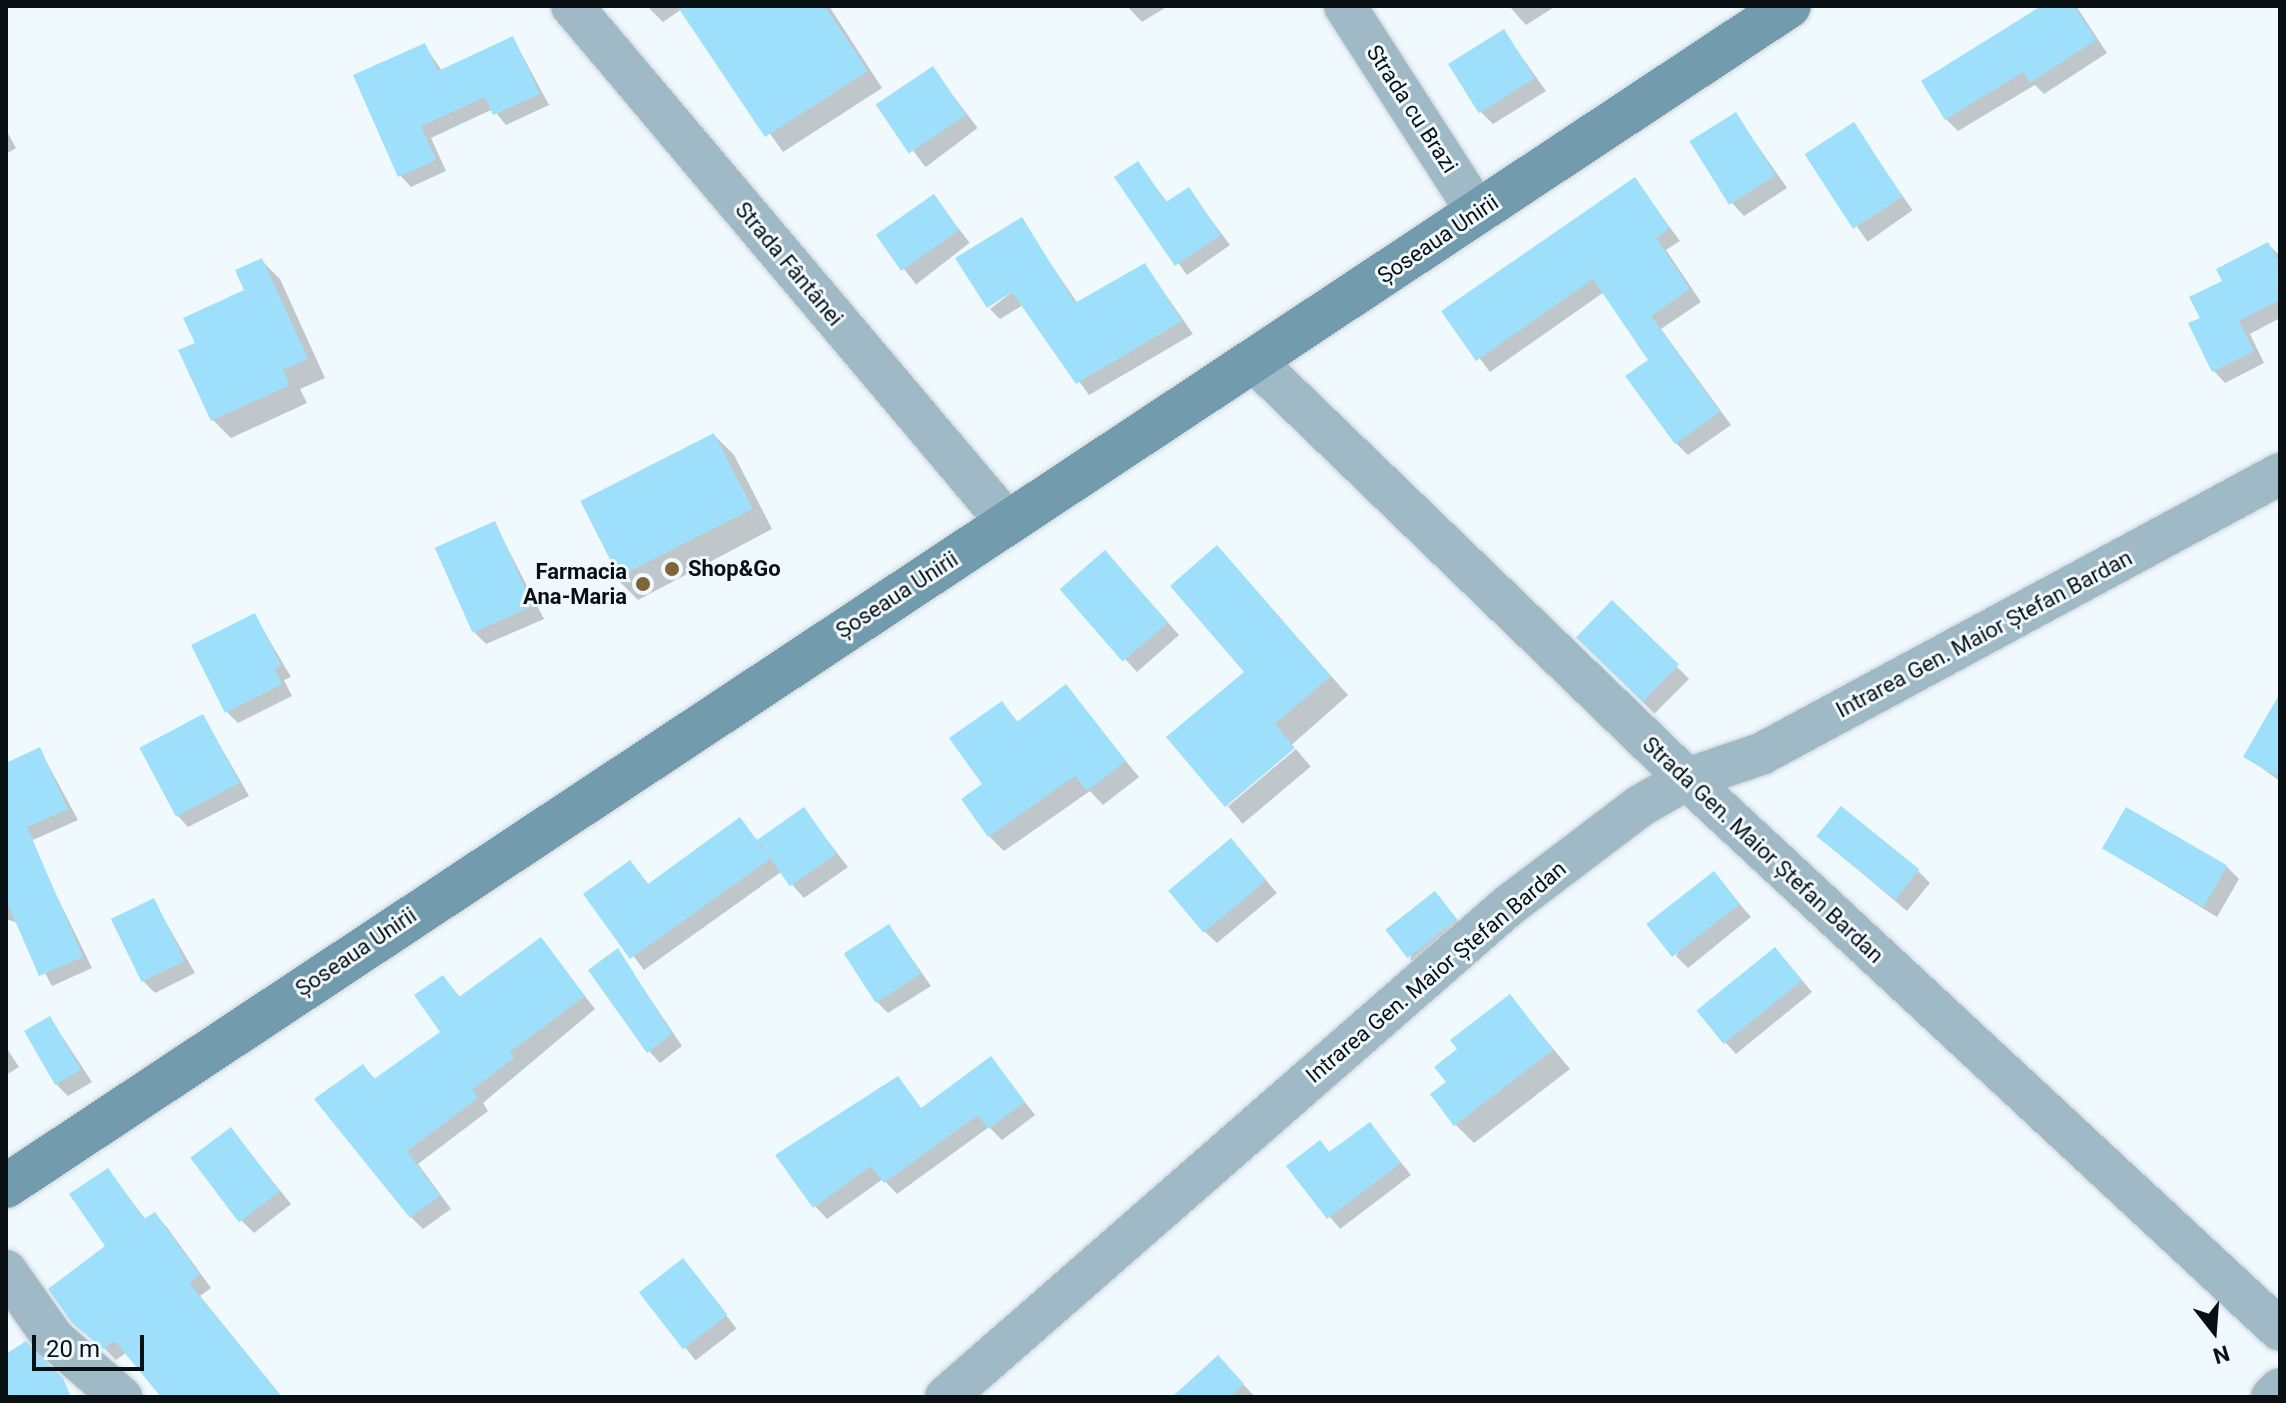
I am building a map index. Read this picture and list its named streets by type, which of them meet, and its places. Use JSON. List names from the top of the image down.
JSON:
{
  "streets": {
    "main road": ["Șoseaua Unirii"],
    "street": [
      "Strada cu Brazi",
      "Strada Fântânei",
      "Intrarea Gen. Maior Ștefan Bardan",
      "Strada Gen. Maior Ștefan Bardan"
    ]
  },
  "crossings": [
    ["Strada cu Brazi", "Șoseaua Unirii"],
    ["Șoseaua Unirii", "Strada Fântânei"],
    ["Șoseaua Unirii", "Strada Gen. Maior Ștefan Bardan"],
    ["Intrarea Gen. Maior Ștefan Bardan", "Strada Gen. Maior Ștefan Bardan"]
  ],
  "places": ["Shop&Go", "Farmacia Ana-Maria"],
  "scale_bar": "20 m",
  "north": "bottom"
}
